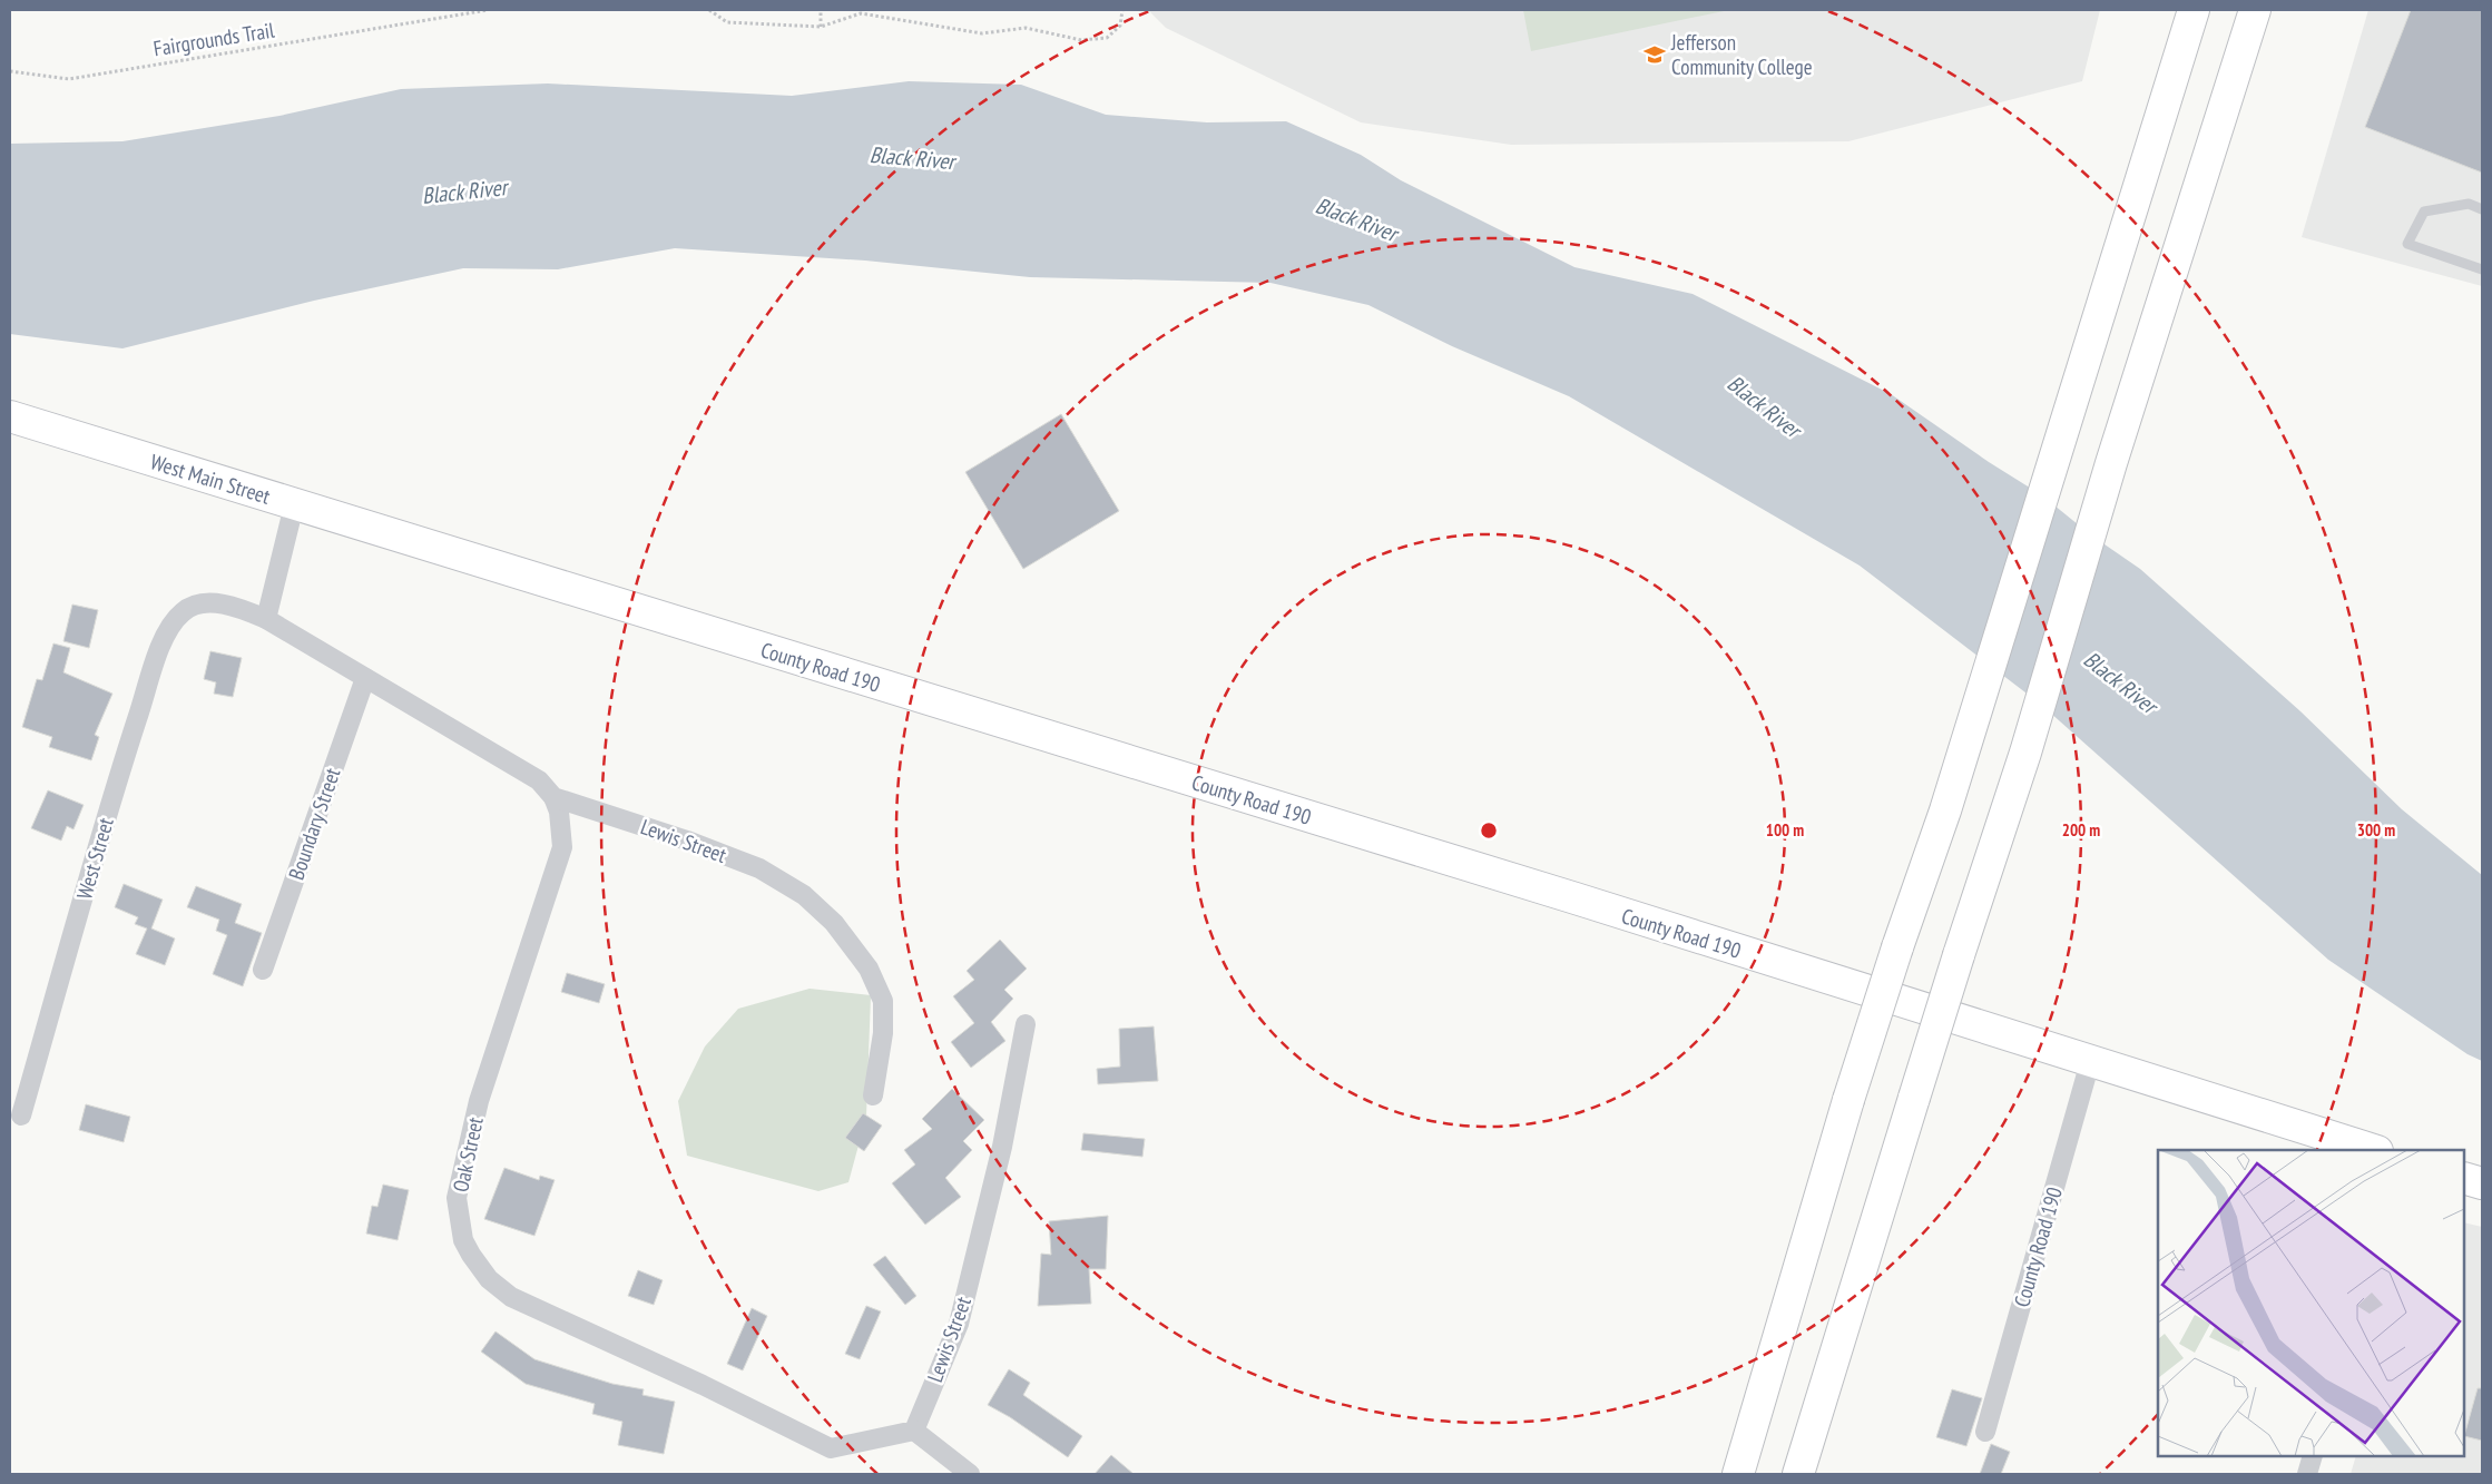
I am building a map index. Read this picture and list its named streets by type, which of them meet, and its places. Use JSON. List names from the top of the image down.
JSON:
{
  "streets": {
    "main road": ["West Main Street", "County Road 190"],
    "street": [
      "Boundary Street",
      "Lewis Street",
      "West Street",
      "Oak Street"
    ],
    "path": ["Fairgrounds Trail"]
  },
  "crossings": [
    ["West Main Street", "County Road 190"],
    ["Boundary Street", "Lewis Street"],
    ["Lewis Street", "West Street"],
    ["Lewis Street", "Oak Street"]
  ],
  "water": ["Black River"],
  "places": {
    "school or university": ["Jefferson Community College"]
  },
  "rings": ["100 m", "200 m", "300 m"]
}
